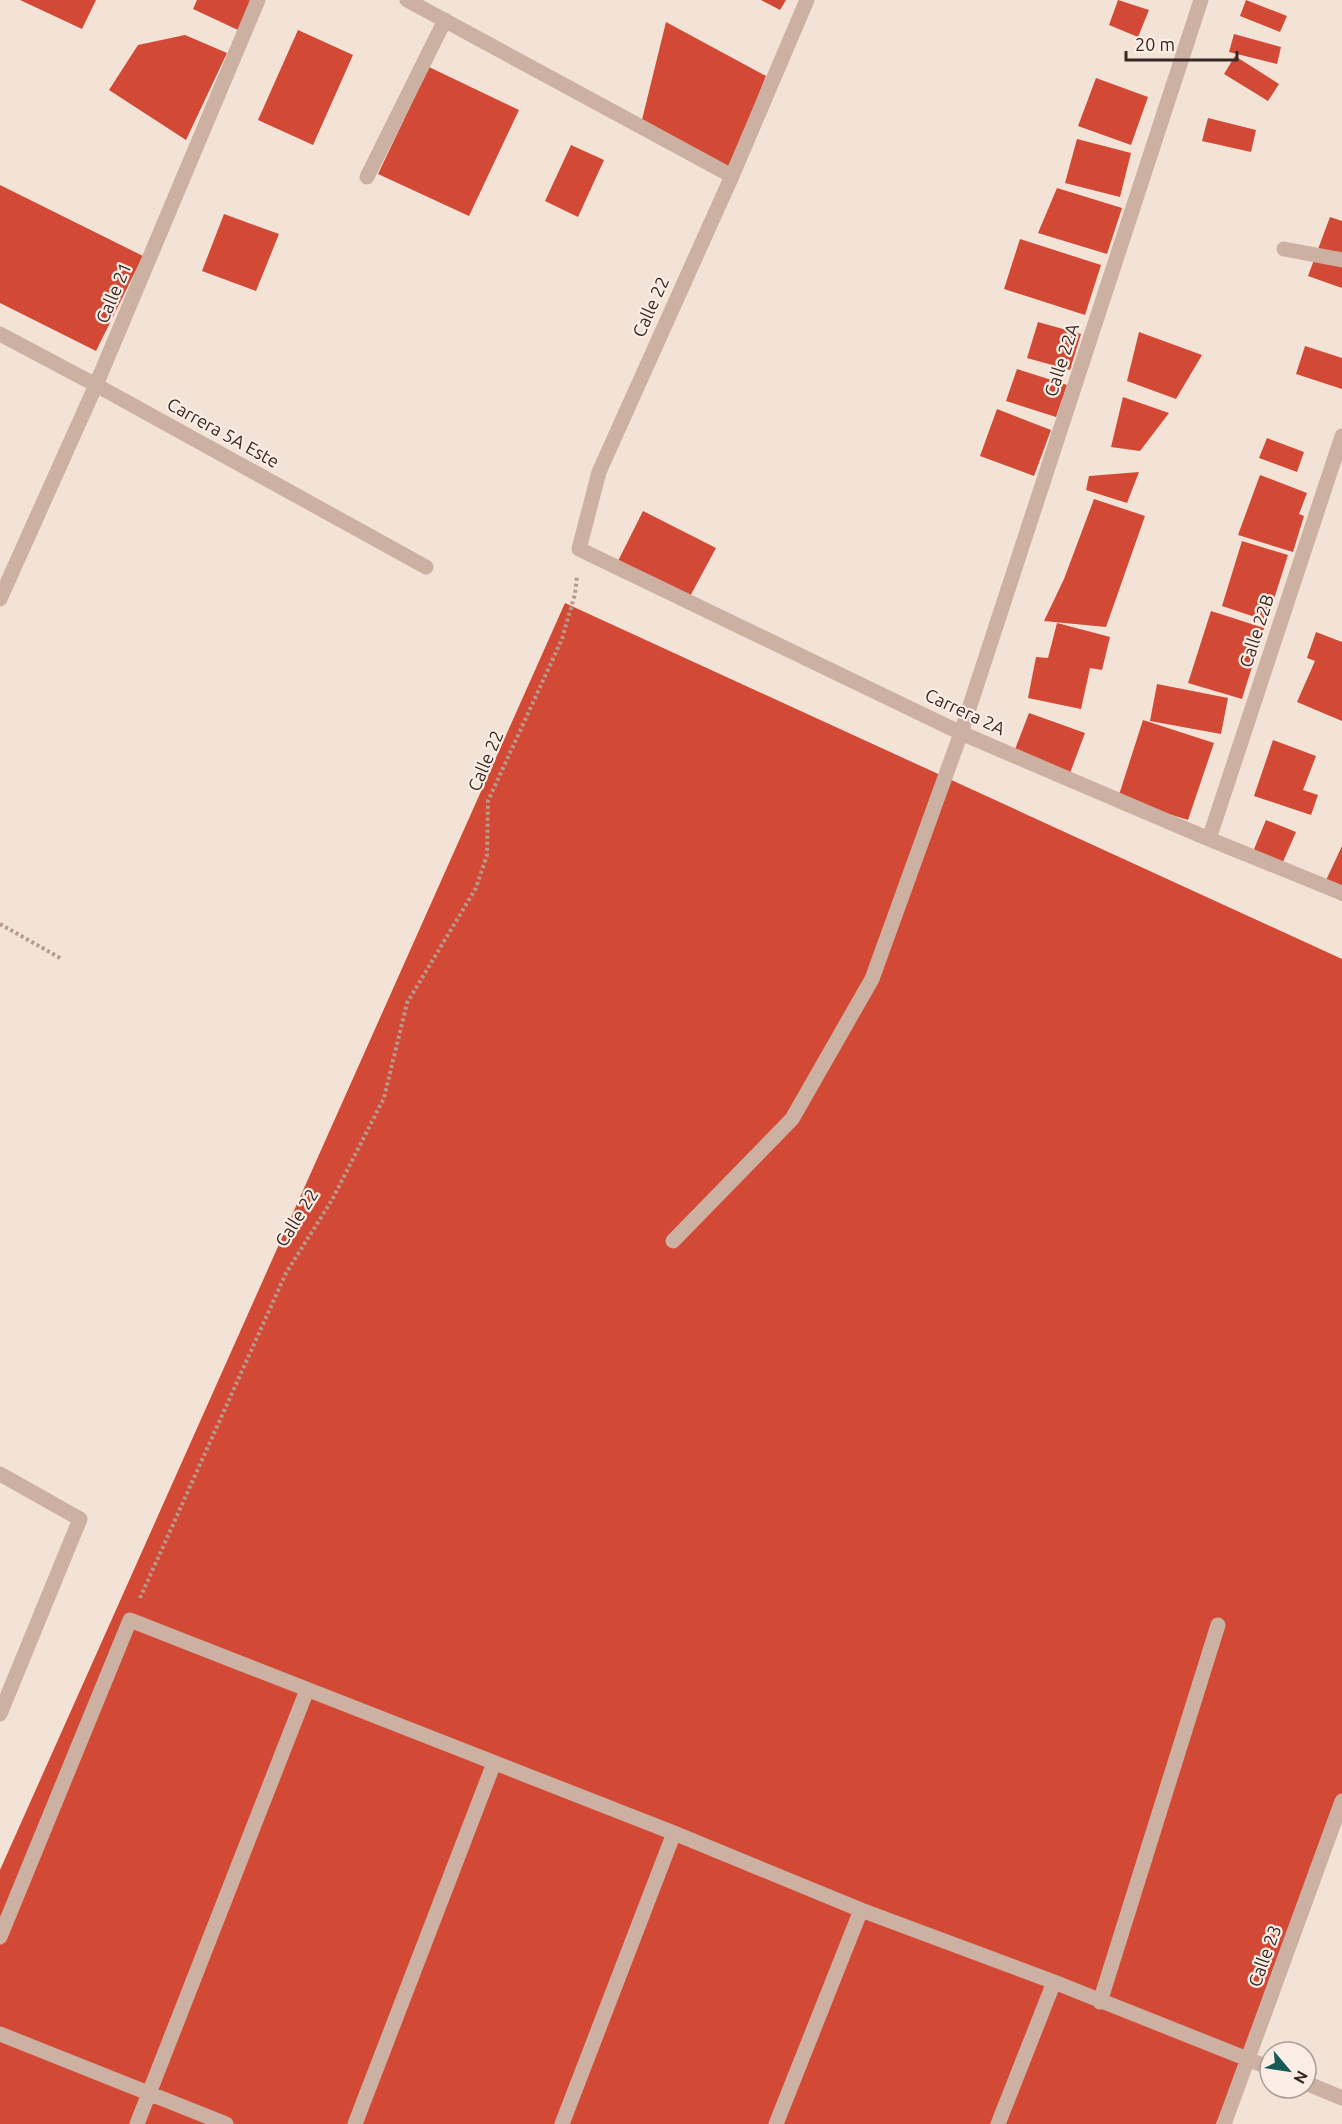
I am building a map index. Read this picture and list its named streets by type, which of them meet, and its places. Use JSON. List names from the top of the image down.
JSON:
{
  "streets": {
    "street": [
      "Calle 21",
      "Calle 22",
      "Calle 22A",
      "Carrera 5A Este",
      "Calle 22B",
      "Carrera 2A",
      "Calle 23"
    ]
  },
  "crossings": [
    ["Calle 21", "Carrera 5A Este"],
    ["Calle 22", "Carrera 2A"],
    ["Calle 22A", "Carrera 2A"],
    ["Calle 22B", "Carrera 2A"]
  ],
  "scale_bar": "20 m",
  "north": "bottom right"
}
